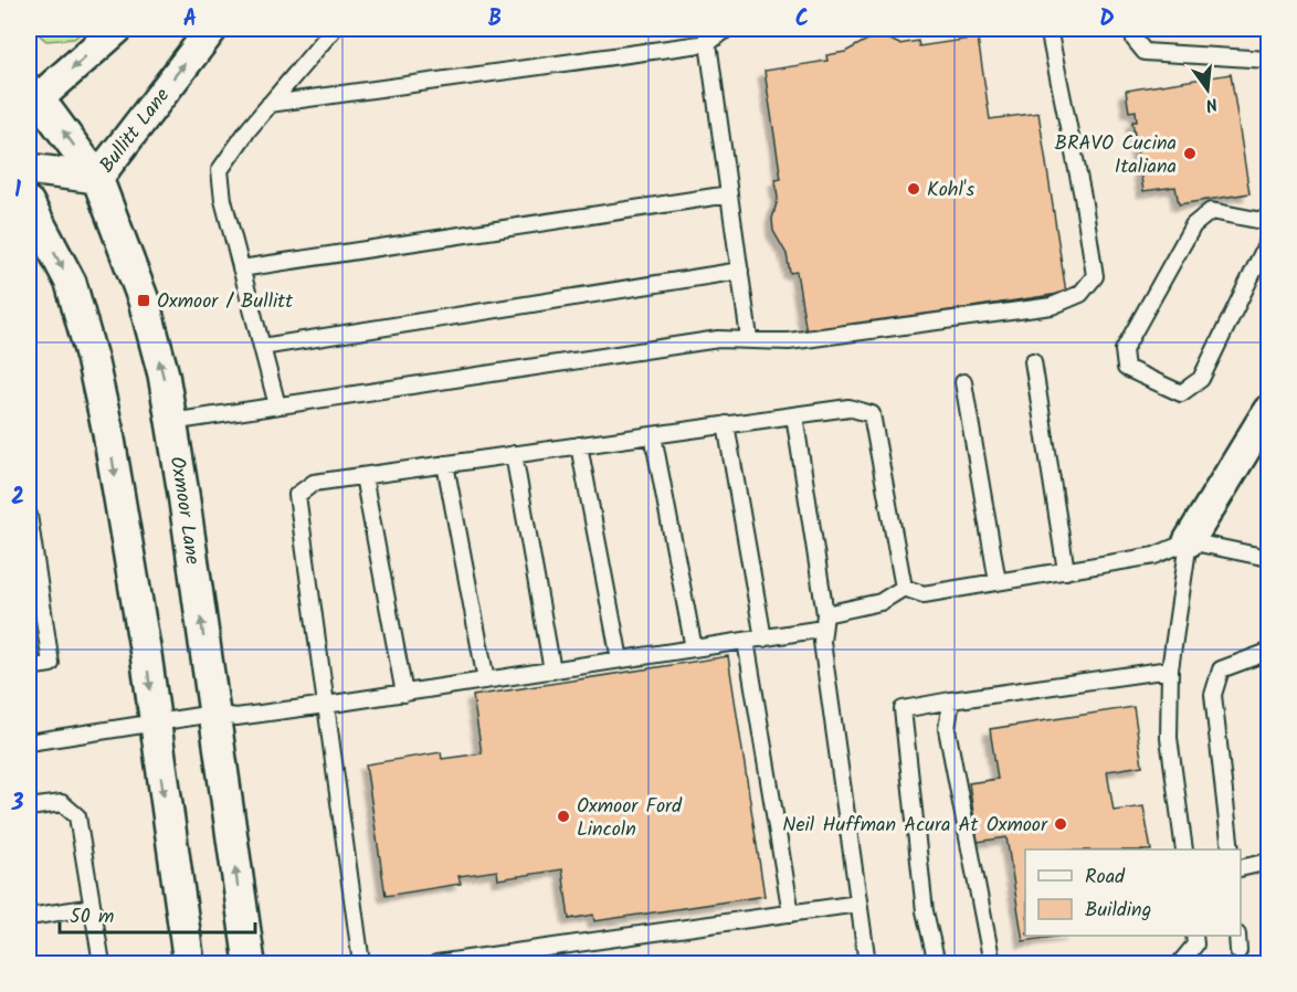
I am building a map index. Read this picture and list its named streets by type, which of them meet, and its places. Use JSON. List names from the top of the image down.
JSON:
{
  "streets": {
    "street": ["Bullitt Lane", "Oxmoor Lane"]
  },
  "crossings": [
    ["Bullitt Lane", "Oxmoor Lane"]
  ],
  "places": {
    "other": [
      "BRAVO Cucina Italiana",
      "Kohl's",
      "Oxmoor Ford Lincoln",
      "Neil Huffman Acura At Oxmoor"
    ],
    "transit": ["Oxmoor / Bullitt"]
  },
  "legend": ["Road", "Building"],
  "scale_bar": "50 m",
  "north": "bottom",
  "grid": {
    "columns": [
      "A",
      "B",
      "C",
      "D"
    ],
    "rows": ["1", "2", "3"]
  }
}
